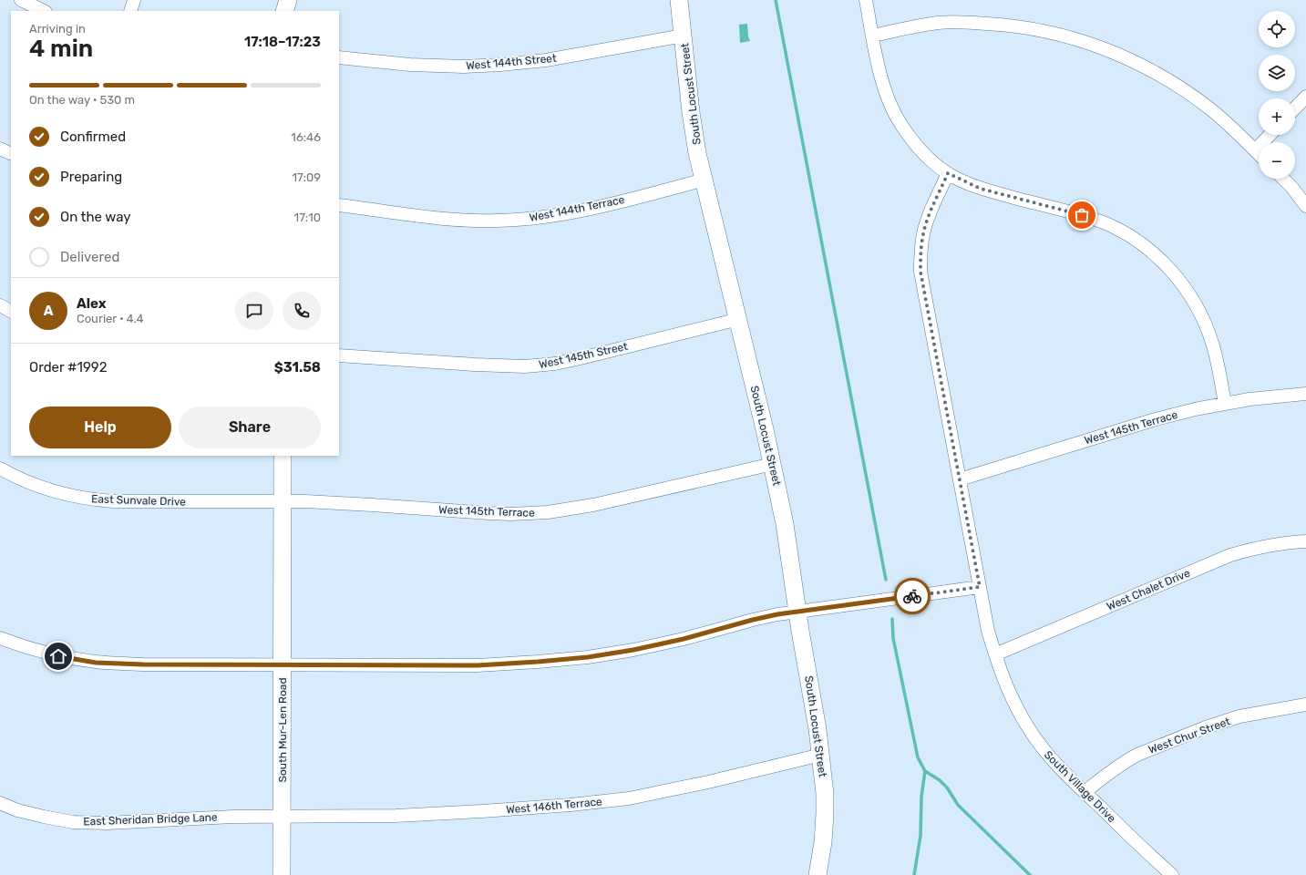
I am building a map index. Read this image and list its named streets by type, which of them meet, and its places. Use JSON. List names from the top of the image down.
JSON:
{
  "streets": {
    "street": [
      "West 144th Street",
      "South Locust Street",
      "West 144th Terrace",
      "West 145th Street",
      "West 145th Terrace",
      "East Sunvale Drive",
      "West Chalet Drive",
      "South Mur-Len Road",
      "West Chur Street",
      "South Village Drive",
      "West 146th Terrace",
      "East Sheridan Bridge Lane"
    ]
  },
  "crossings": [
    ["West 144th Street", "South Locust Street"],
    ["South Locust Street", "West 144th Terrace"],
    ["South Locust Street", "West 145th Street"],
    ["South Locust Street", "West 145th Terrace"],
    ["South Locust Street", "West 146th Terrace"],
    ["West 145th Terrace", "East Sunvale Drive"],
    ["West 145th Terrace", "South Mur-Len Road"],
    ["West 145th Terrace", "South Village Drive"],
    ["East Sunvale Drive", "South Mur-Len Road"],
    ["West Chalet Drive", "South Village Drive"],
    ["South Mur-Len Road", "West 146th Terrace"],
    ["South Mur-Len Road", "East Sheridan Bridge Lane"],
    ["West Chur Street", "South Village Drive"],
    ["West 146th Terrace", "East Sheridan Bridge Lane"]
  ],
  "page": {
    "map_buttons": ["+", "−"],
    "heading": ["4 min", "Arriving in", "17:18–17:23"],
    "panel": [
      "Alex",
      "Courier · 4.4",
      "Order #1992",
      "$31.58"
    ],
    "bar": "On the way · 530 m",
    "list": [
      ["Confirmed", "16:46"],
      ["Preparing", "17:09"],
      ["On the way", "17:10"],
      "Delivered"
    ],
    "round": "A",
    "buttons": ["Help", "Share"]
  }
}
